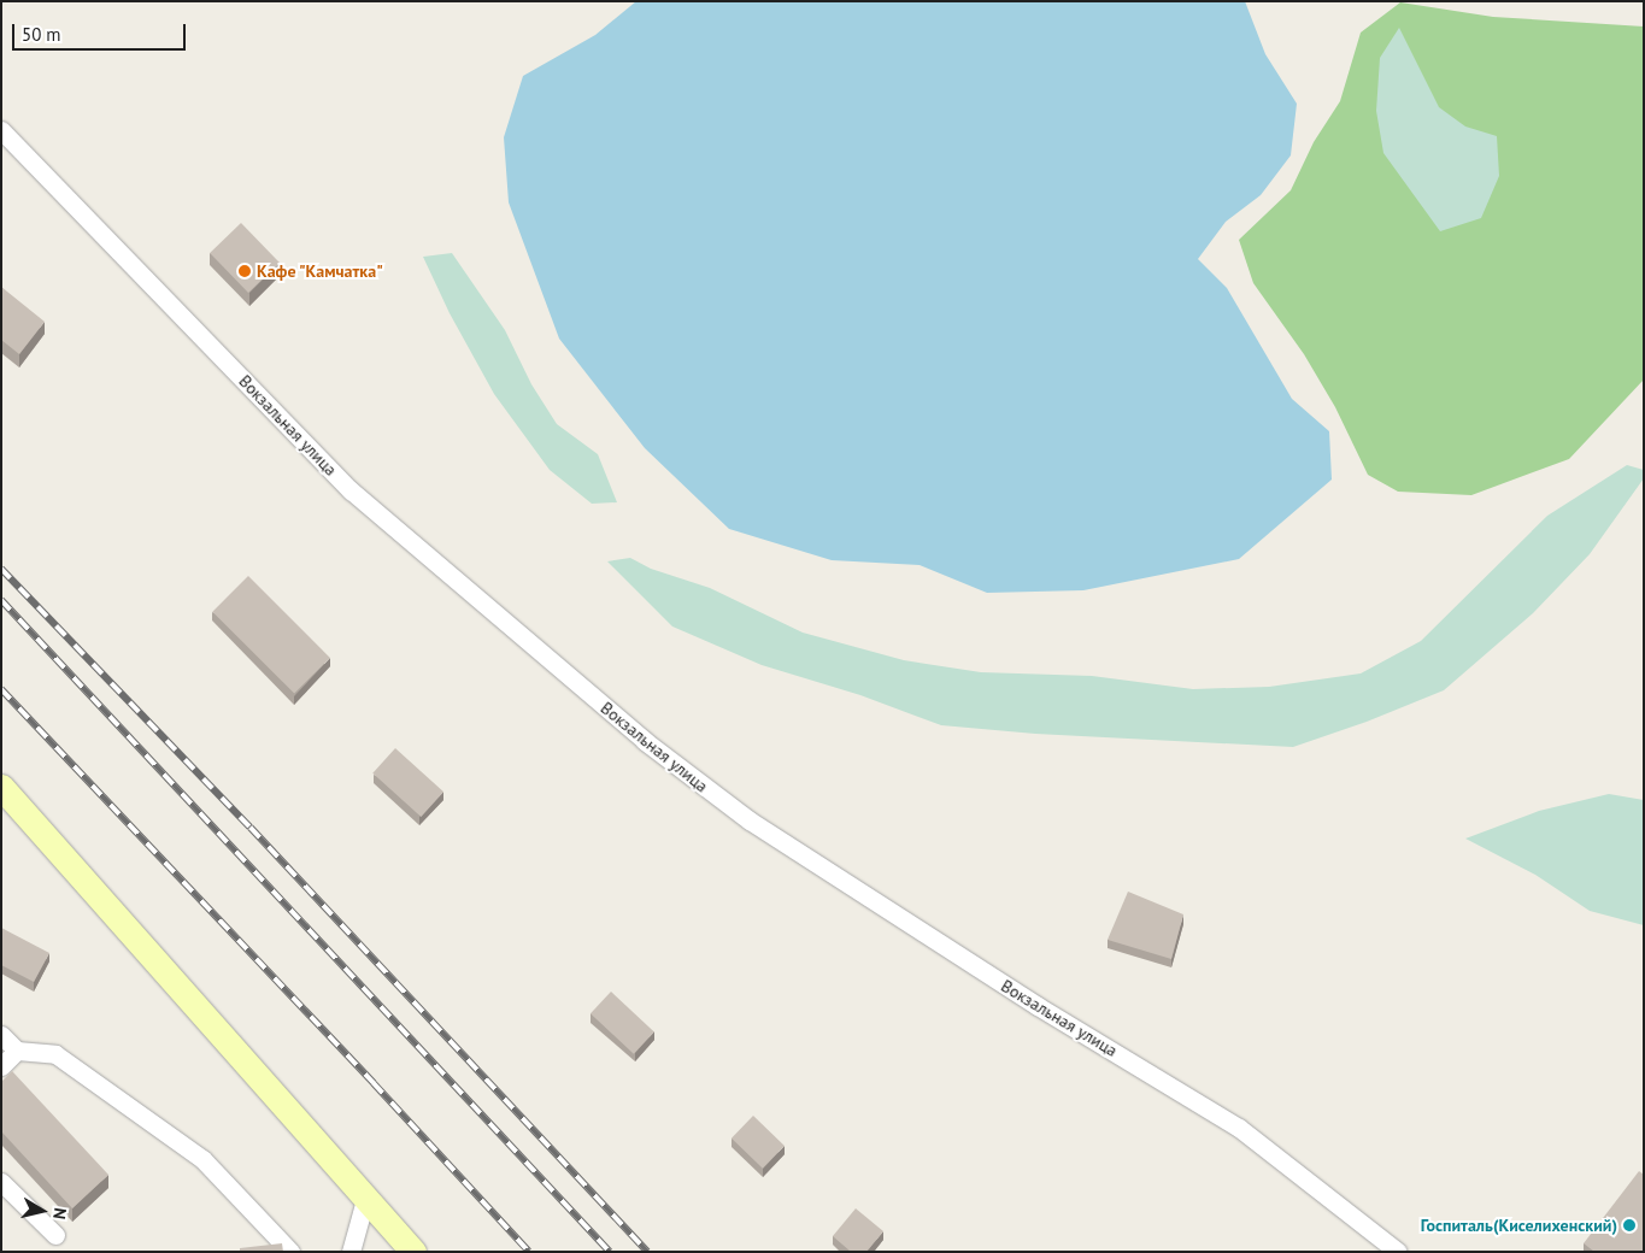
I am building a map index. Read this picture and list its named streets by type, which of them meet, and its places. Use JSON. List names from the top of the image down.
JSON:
{
  "streets": {
    "street": ["Вокзальная улица"]
  },
  "places": ["Кафе \"Камчатка\"", "Госпиталь(Киселихенский)"],
  "scale_bar": "50 m",
  "north": "right"
}
